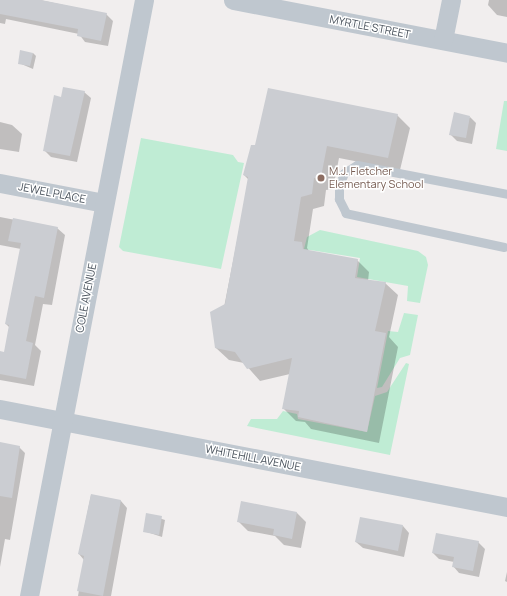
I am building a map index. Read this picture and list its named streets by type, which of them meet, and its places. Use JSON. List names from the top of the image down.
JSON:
{
  "streets": {
    "street": [
      "MYRTLE STREET",
      "JEWEL PLACE",
      "COLE AVENUE",
      "WHITEHILL AVENUE"
    ]
  },
  "crossings": [
    ["JEWEL PLACE", "COLE AVENUE"],
    ["COLE AVENUE", "WHITEHILL AVENUE"]
  ],
  "places": ["M.J. Fletcher Elementary School"]
}
